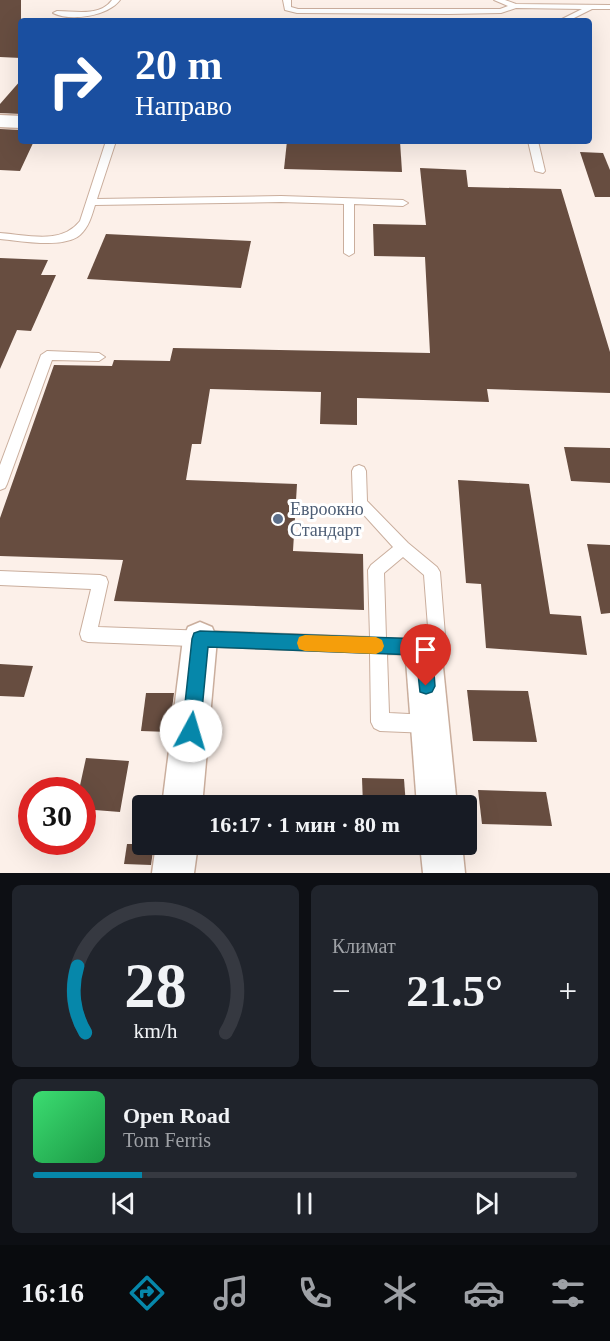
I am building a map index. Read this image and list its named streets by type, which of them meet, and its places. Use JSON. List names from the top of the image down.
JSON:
{
  "places": ["Евроокно Стандарт"],
  "page": {
    "turn": ["20 m", "Направо"],
    "limit": "30",
    "trip": "16:17 · 1 мин · 80 m",
    "tile": "Климат",
    "heat": ["−", "21.5°", "+"],
    "song": ["Open Road", "Tom Ferris"],
    "tabs": "16:16",
    "gauge": ["28", "km/h"]
  }
}
